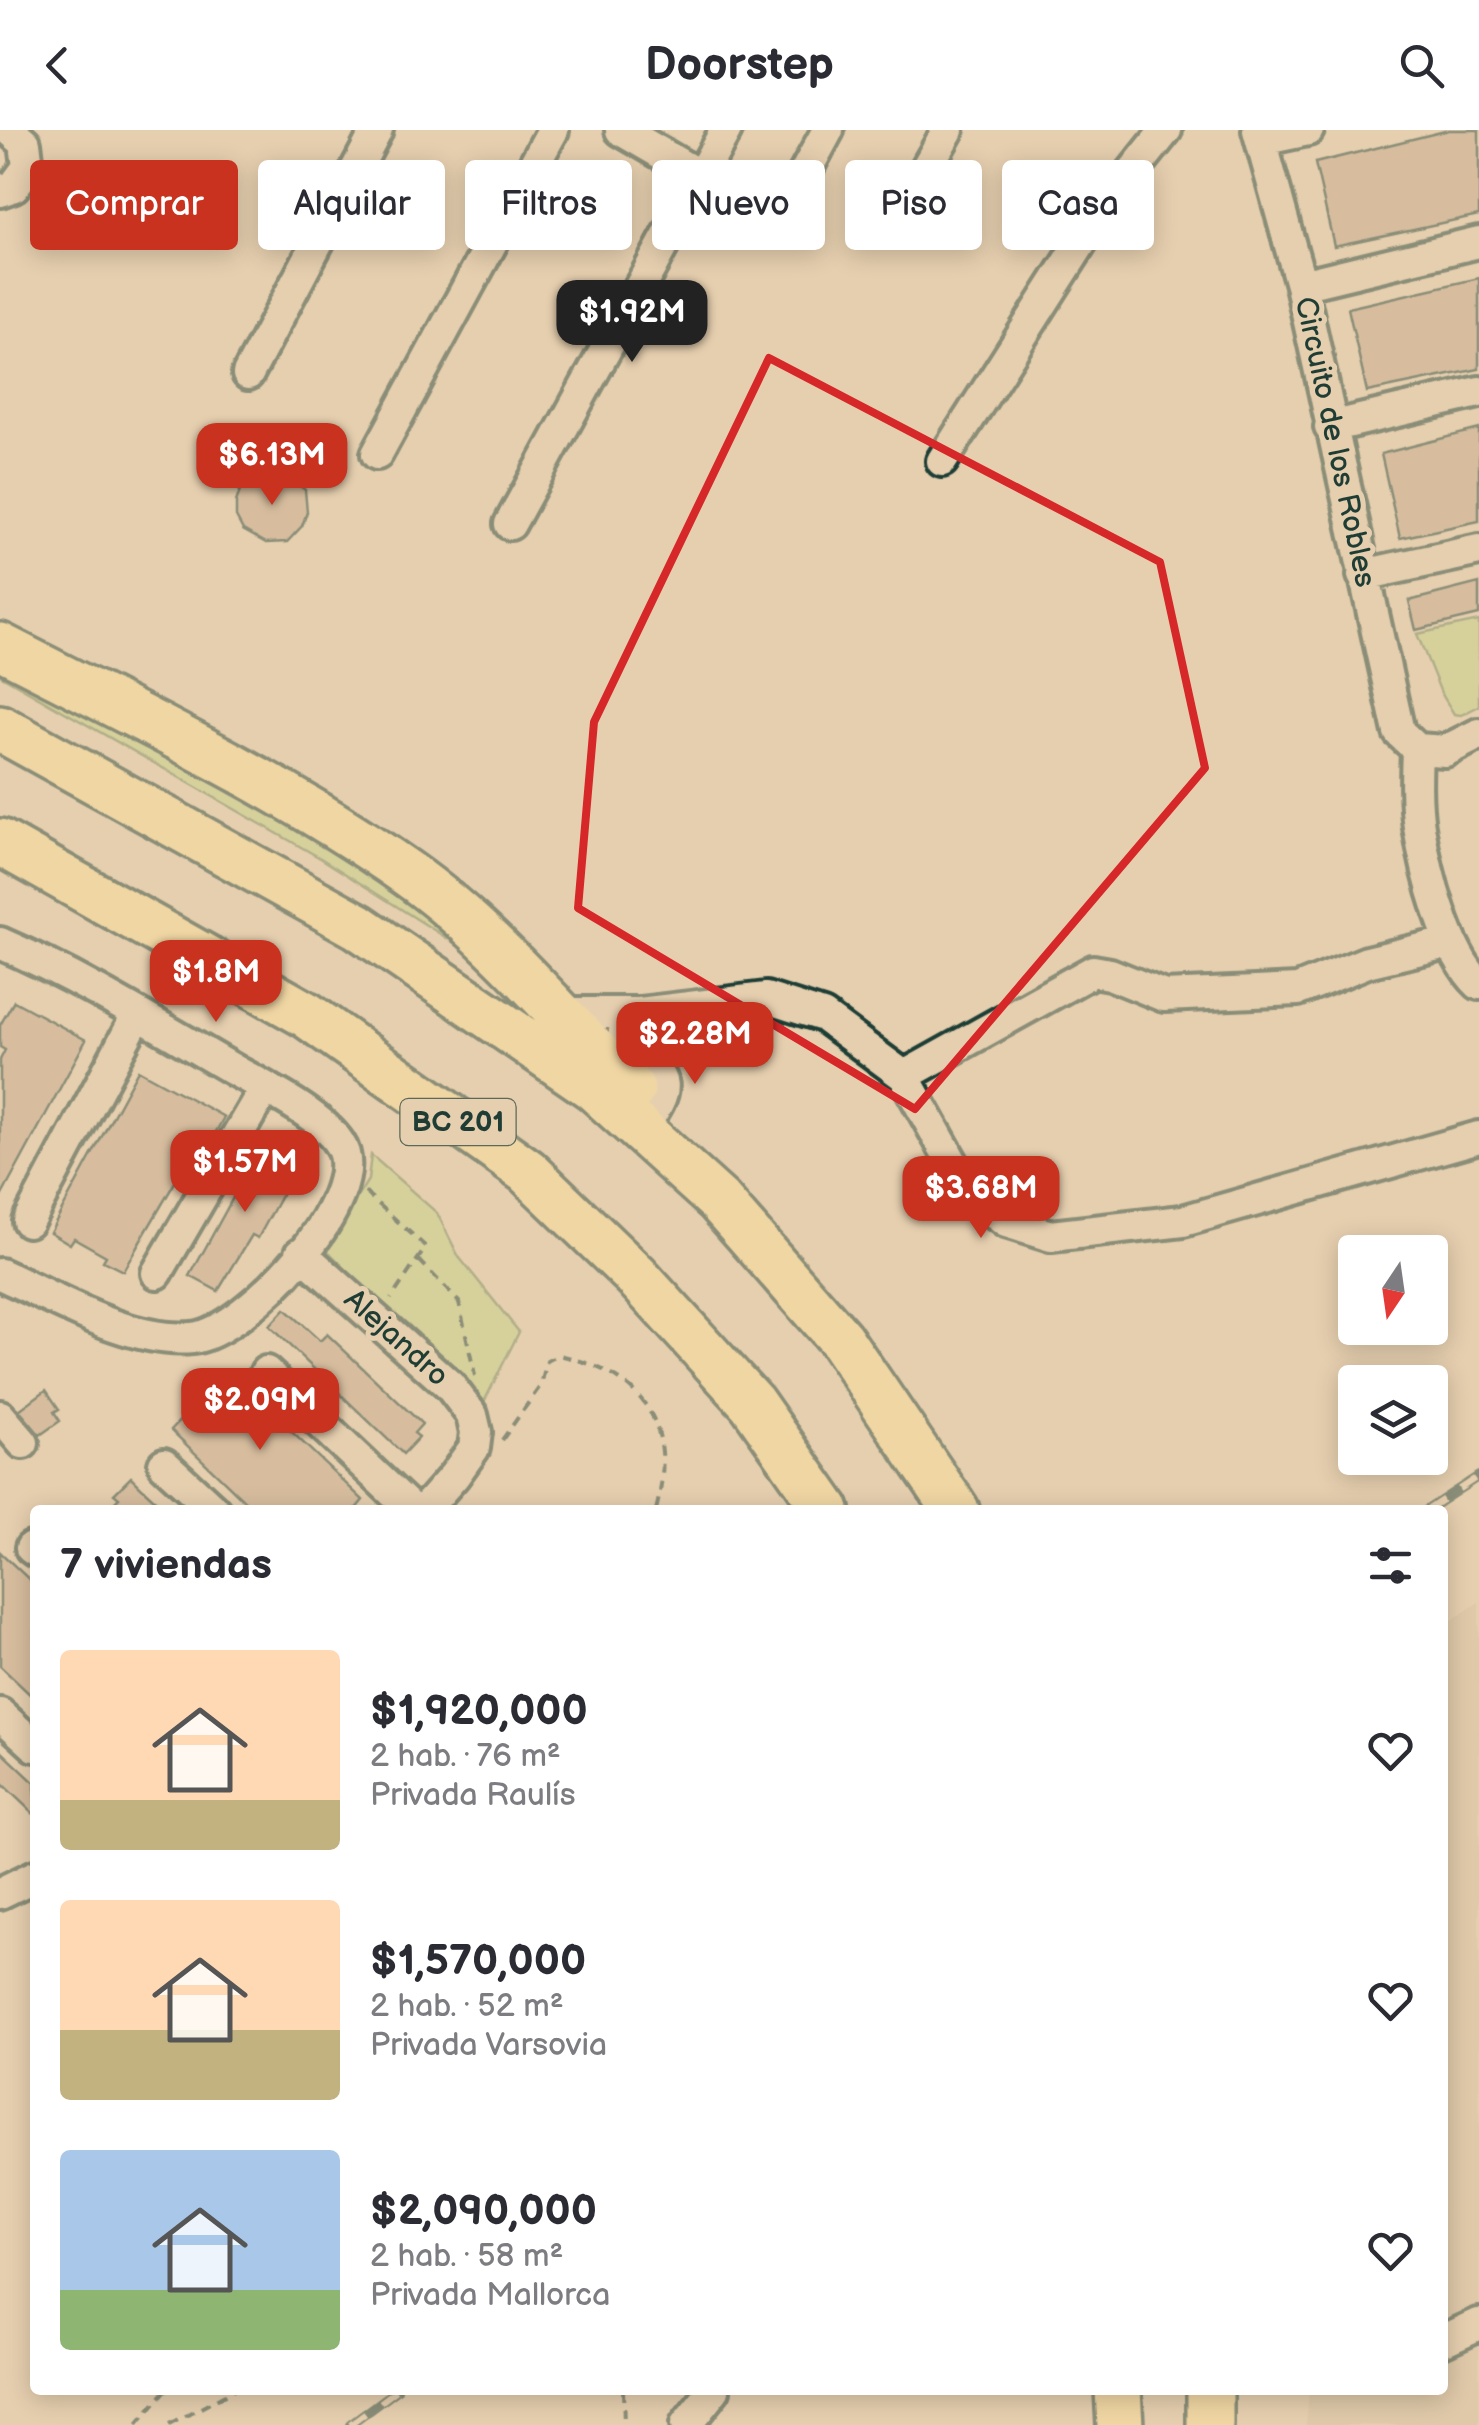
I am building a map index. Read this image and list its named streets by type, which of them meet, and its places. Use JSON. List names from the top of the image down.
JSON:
{
  "streets": {
    "highway": ["BC 201"],
    "street": ["Circuito de los Robles", "Alejandro"]
  },
  "north": "bottom",
  "page": {
    "header": "Doorstep",
    "chip": [
      "Comprar",
      "Alquilar",
      "Filtros",
      "Nuevo",
      "Piso",
      "Casa"
    ],
    "price": [
      "$1.92M",
      "$6.13M",
      "$1.8M",
      "$2.28M",
      "$1.57M",
      "$3.68M",
      "$2.09M"
    ],
    "heading": "7 viviendas",
    "list": [
      {
        "name": "$1,920,000",
        "note": "2 hab. · 76 m² · Privada Raulís"
      },
      {
        "name": "$1,570,000",
        "note": "2 hab. · 52 m² · Privada Varsovia"
      },
      {
        "name": "$2,090,000",
        "note": "2 hab. · 58 m² · Privada Mallorca"
      }
    ]
  }
}
